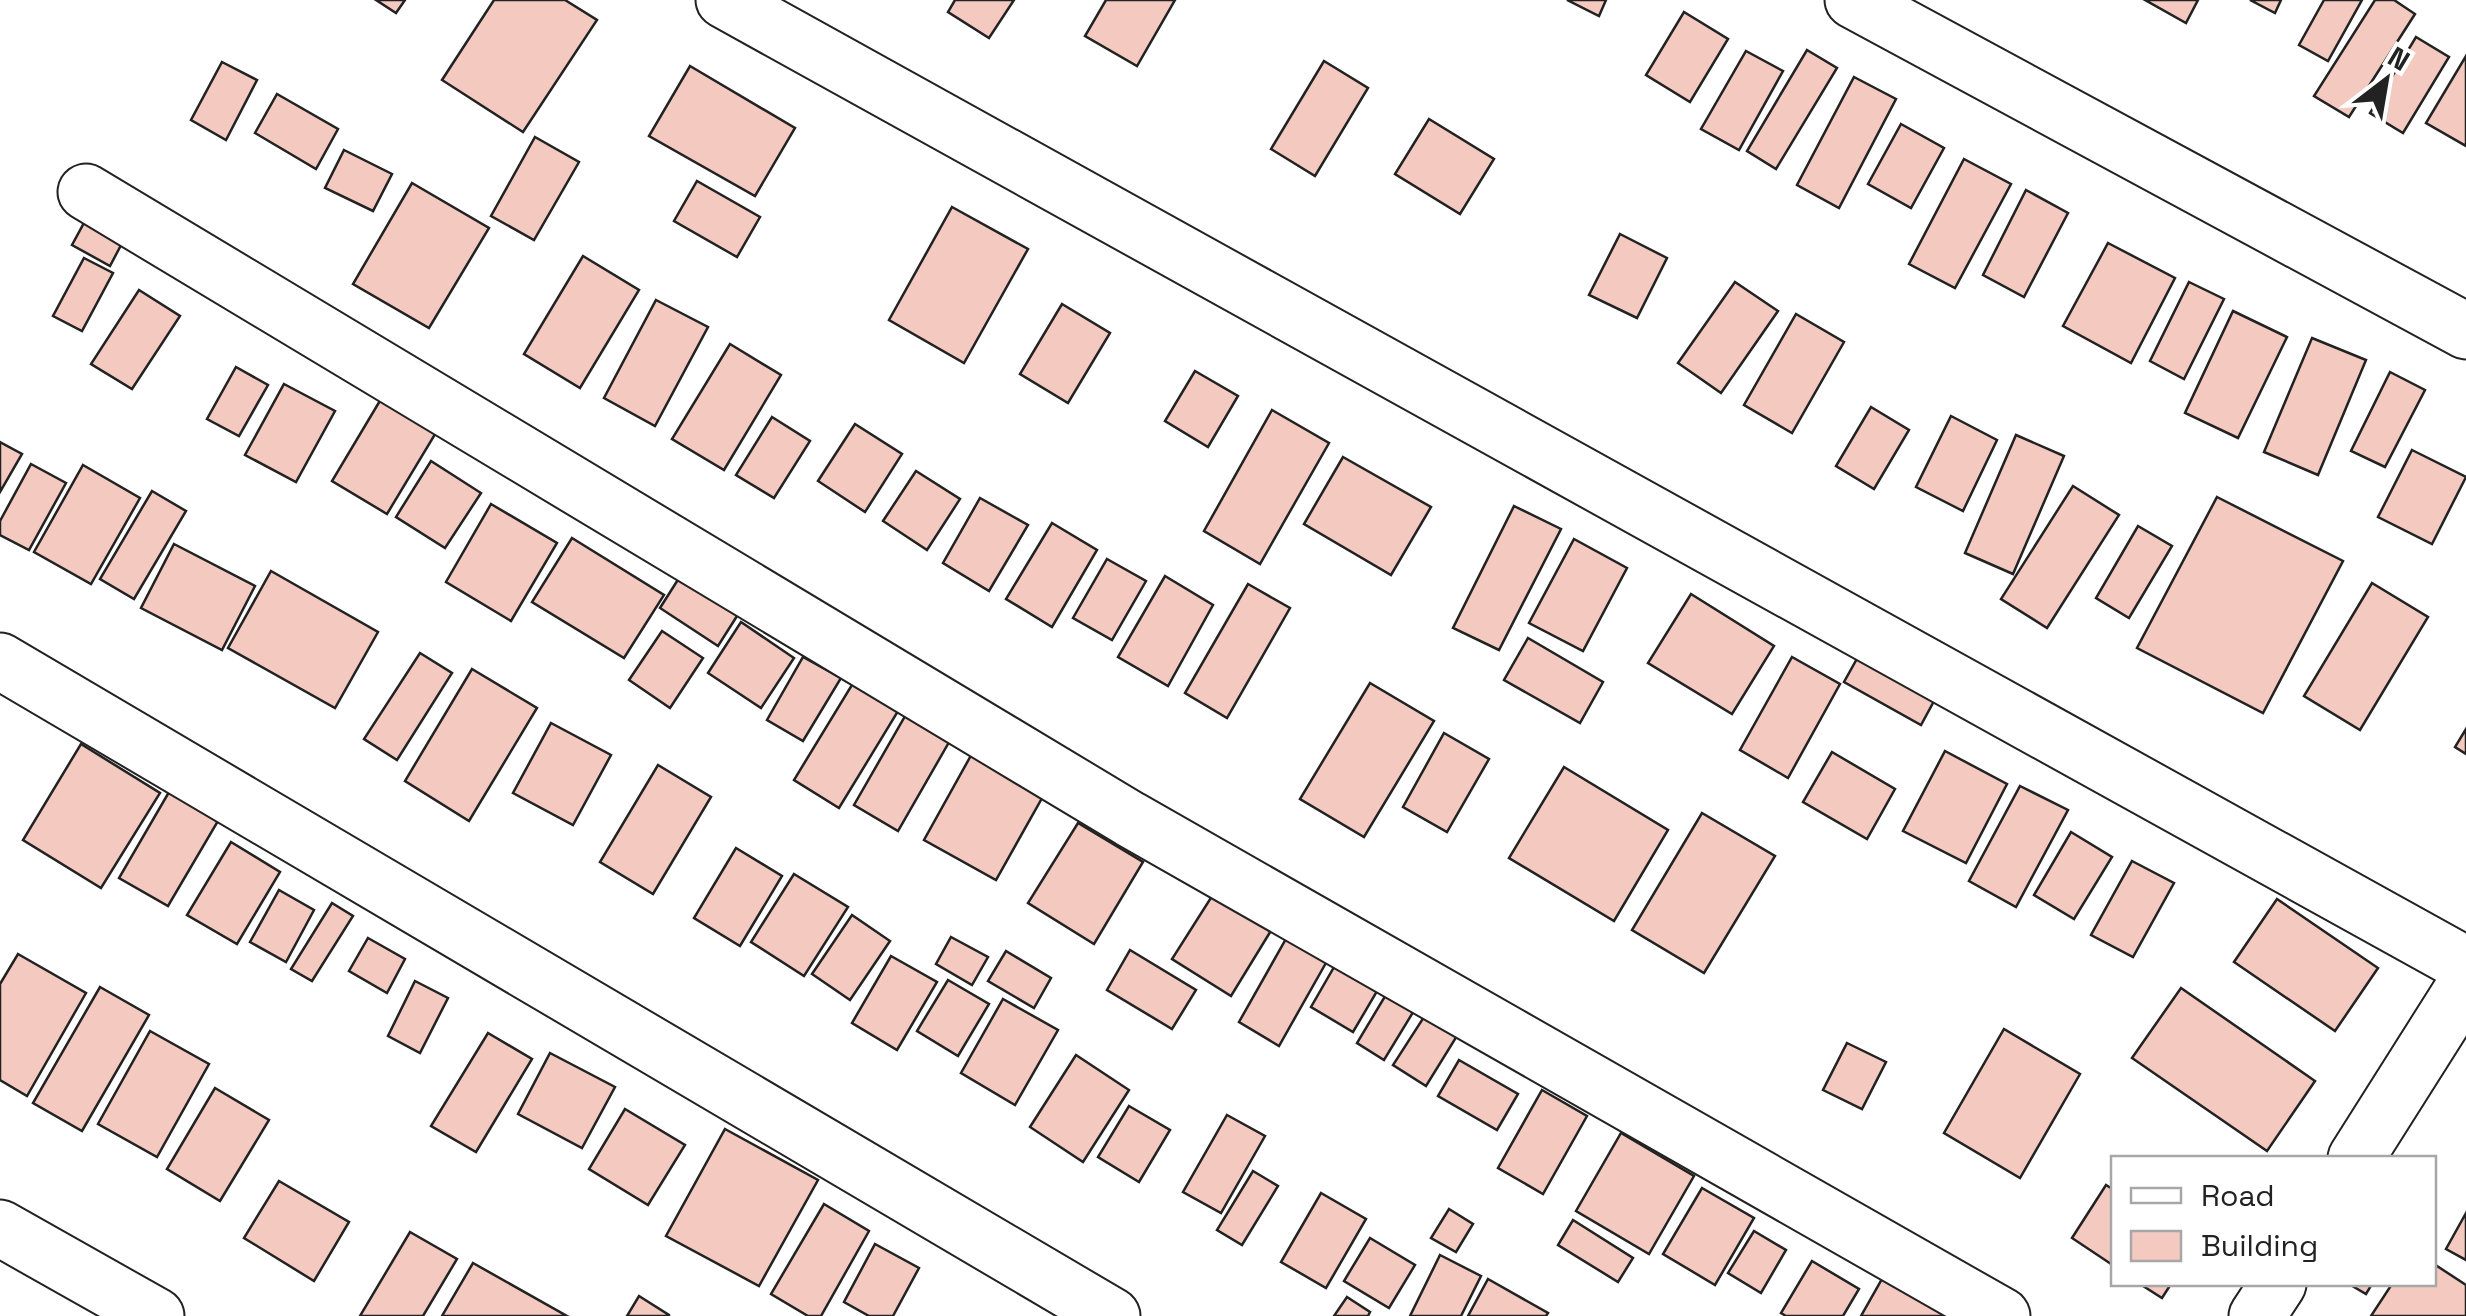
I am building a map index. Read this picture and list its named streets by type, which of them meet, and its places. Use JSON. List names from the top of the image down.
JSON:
{
  "legend": ["Road", "Building"],
  "north": "top right"
}
